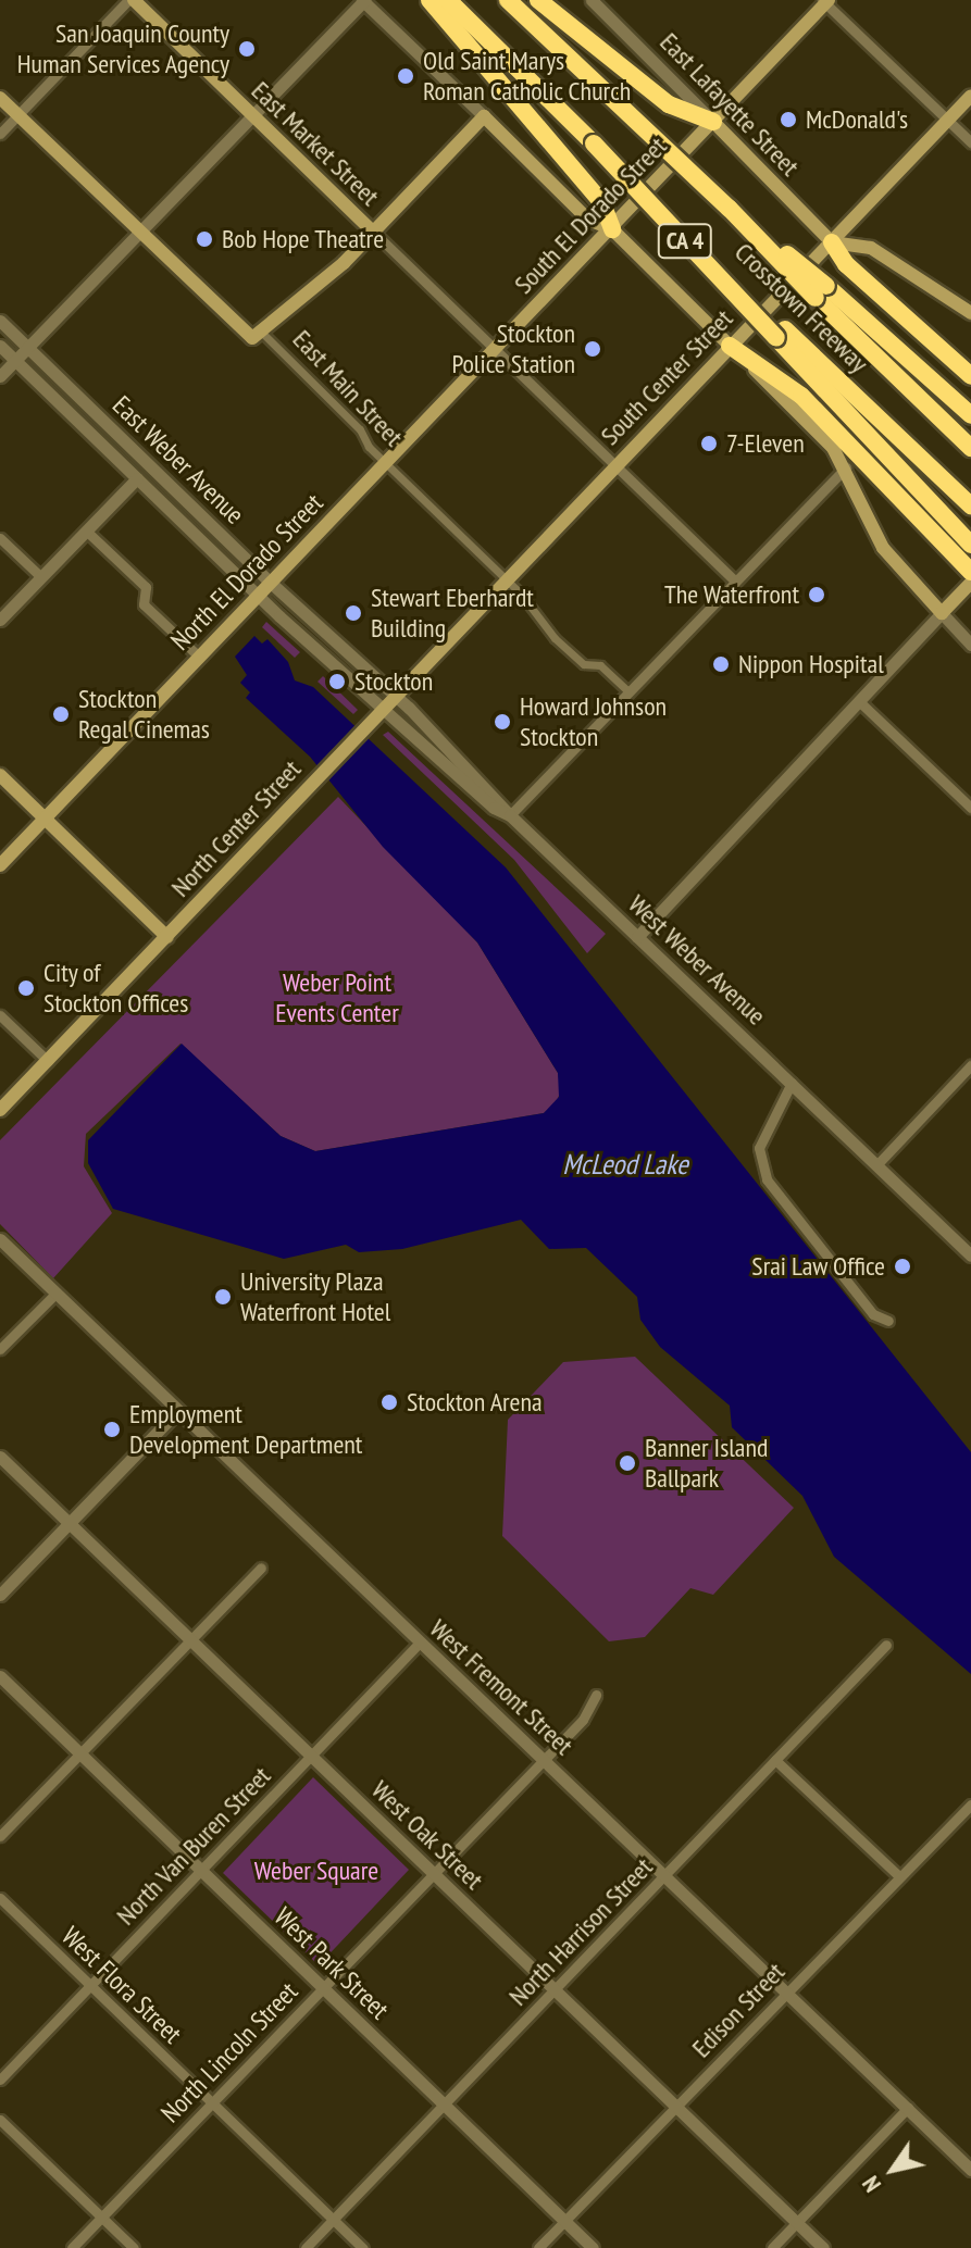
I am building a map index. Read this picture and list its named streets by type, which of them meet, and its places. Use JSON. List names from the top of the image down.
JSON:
{
  "streets": {
    "highway": ["CA 4", "Crosstown Freeway"],
    "main road": [
      "East Lafayette Street",
      "East Market Street",
      "South El Dorado Street",
      "South Center Street",
      "East Main Street",
      "North El Dorado Street",
      "North Center Street"
    ],
    "street": [
      "East Weber Avenue",
      "West Weber Avenue",
      "West Fremont Street",
      "West Oak Street",
      "North Van Buren Street",
      "North Harrison Street",
      "West Park Street",
      "West Flora Street",
      "Edison Street",
      "North Lincoln Street"
    ]
  },
  "crossings": [
    ["East Lafayette Street", "South El Dorado Street"],
    ["East Lafayette Street", "South Center Street"],
    ["East Market Street", "South El Dorado Street"],
    ["East Market Street", "South Center Street"],
    ["South El Dorado Street", "East Main Street"],
    ["South El Dorado Street", "North El Dorado Street"],
    ["CA 4", "Crosstown Freeway"],
    ["South Center Street", "East Main Street"],
    ["South Center Street", "North Center Street"],
    ["East Main Street", "North El Dorado Street"],
    ["East Main Street", "North Center Street"],
    ["East Weber Avenue", "North El Dorado Street"],
    ["East Weber Avenue", "North Center Street"],
    ["East Weber Avenue", "West Weber Avenue"],
    ["North Center Street", "West Weber Avenue"],
    ["West Fremont Street", "North Van Buren Street"],
    ["West Fremont Street", "North Harrison Street"],
    ["West Fremont Street", "Edison Street"],
    ["West Fremont Street", "North Lincoln Street"],
    ["West Oak Street", "North Van Buren Street"],
    ["West Oak Street", "North Harrison Street"],
    ["West Oak Street", "Edison Street"],
    ["West Oak Street", "North Lincoln Street"],
    ["North Van Buren Street", "West Park Street"],
    ["North Van Buren Street", "West Flora Street"],
    ["North Harrison Street", "West Park Street"],
    ["North Harrison Street", "West Flora Street"],
    ["West Park Street", "Edison Street"],
    ["West Park Street", "North Lincoln Street"],
    ["West Flora Street", "North Lincoln Street"]
  ],
  "water": ["McLeod Lake"],
  "parks": ["Weber Point Events Center", "Weber Square"],
  "places": [
    "San Joaquin County Human Services Agency",
    "Old Saint Marys Roman Catholic Church",
    "McDonald's",
    "Bob Hope Theatre",
    "Stockton Police Station",
    "7-Eleven",
    "The Waterfront",
    "Stewart Eberhardt Building",
    "Nippon Hospital",
    "Stockton",
    "Stockton Regal Cinemas",
    "Howard Johnson Stockton",
    "City of Stockton Offices",
    "Srai Law Office",
    "University Plaza Waterfront Hotel",
    "Stockton Arena",
    "Employment Development Department",
    "Banner Island Ballpark"
  ],
  "north": "bottom left"
}
